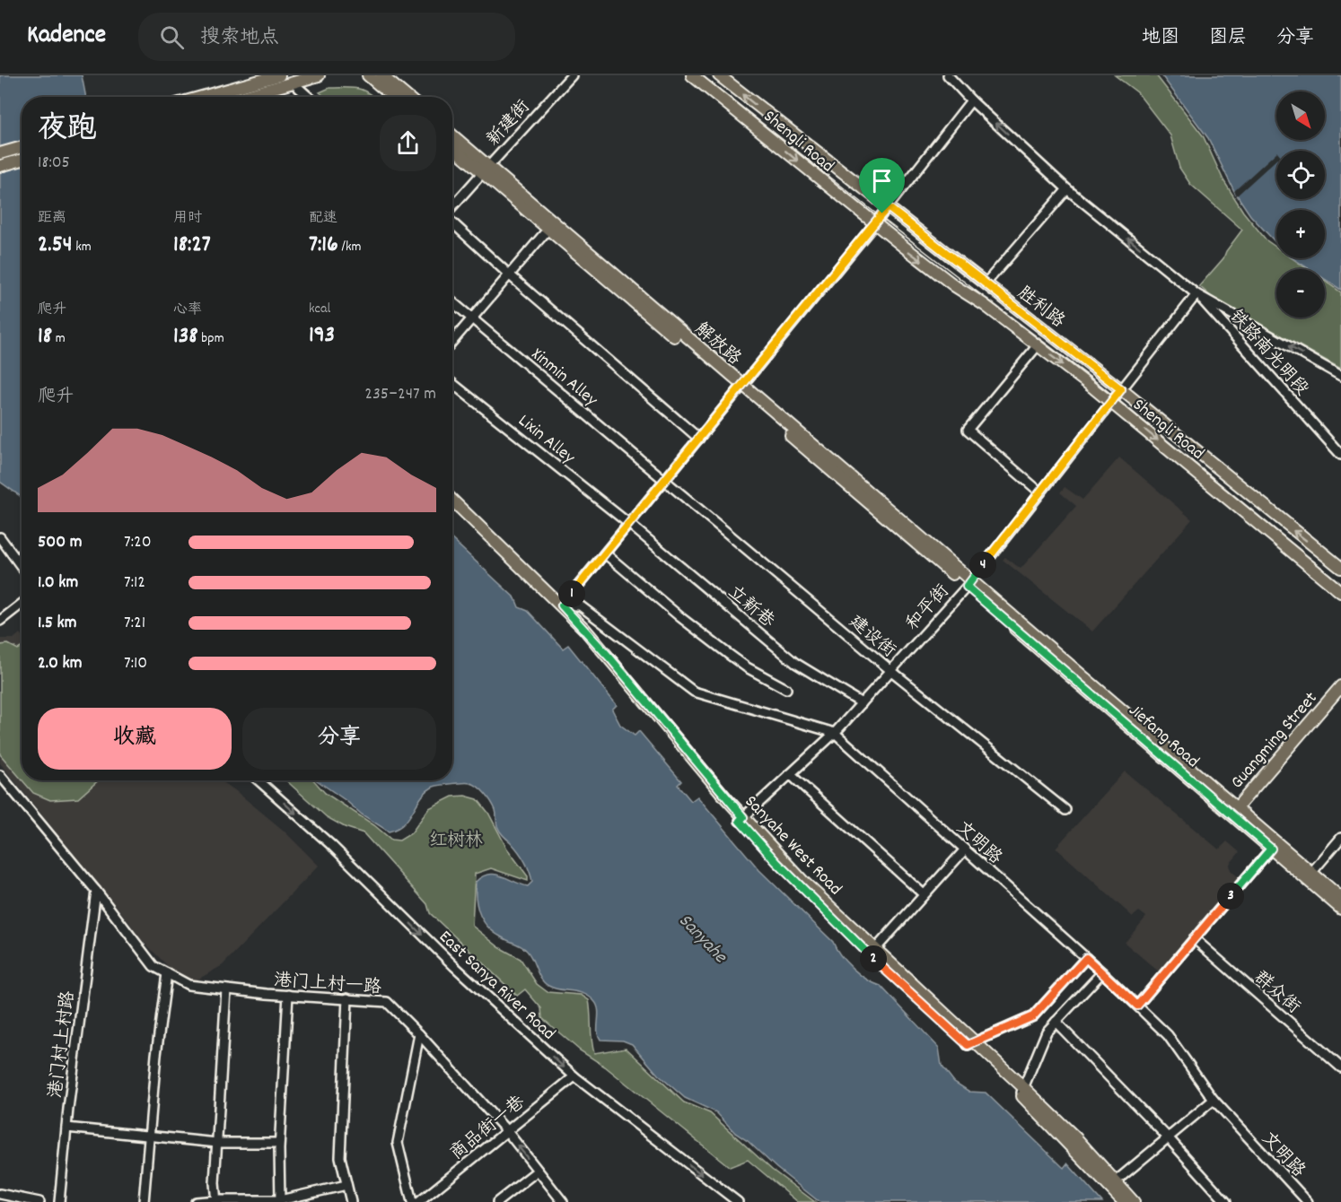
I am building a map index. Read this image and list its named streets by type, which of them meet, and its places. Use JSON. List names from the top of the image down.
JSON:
{
  "streets": {
    "main road": [
      "Shengli Road",
      "胜利路",
      "解放路",
      "Jiefang Road",
      "Guangming Street",
      "Sanyahe West Road"
    ],
    "street": [
      "新建街",
      "铁路南光明段",
      "Xinmin Alley",
      "Lixin Alley",
      "立新巷",
      "和平街",
      "建设街",
      "文明路",
      "港门上村一路",
      "East Sanya River Road",
      "群众街",
      "港门村上村路",
      "商品街一巷"
    ]
  },
  "crossings": [
    ["新建街", "解放路"],
    ["Shengli Road", "和平街"],
    ["胜利路", "和平街"],
    ["解放路", "和平街"],
    ["解放路", "Jiefang Road"],
    ["铁路南光明段", "和平街"],
    ["Xinmin Alley", "建设街"],
    ["Lixin Alley", "立新巷"],
    ["立新巷", "和平街"],
    ["和平街", "建设街"],
    ["和平街", "Jiefang Road"],
    ["和平街", "文明路"],
    ["和平街", "Sanyahe West Road"],
    ["Jiefang Road", "Guangming Street"],
    ["文明路", "Sanyahe West Road"],
    ["港门上村一路", "商品街一巷"],
    ["East Sanya River Road", "商品街一巷"]
  ],
  "one_way": ["Shengli Road", "胜利路", "East Sanya River Road"],
  "water": ["Sanyahe"],
  "parks": ["红树林"],
  "north": "bottom right",
  "page": {
    "header": "Kadence",
    "search": "搜索地点",
    "nav": ["地图", "图层", "分享"],
    "map_buttons": ["+", "−"],
    "heading": ["夜跑", "18:05"],
    "stats": [
      ["距离", "2.54 km"],
      ["用时", "18:27"],
      ["配速", "7:16 /km"],
      ["爬升", "18 m"],
      ["心率", "138 bpm"],
      ["kcal", "193"]
    ],
    "chart": ["爬升", "235–247 m"],
    "list": [
      {
        "name": "500 m",
        "note": "7:20"
      },
      {
        "name": "1.0 km",
        "note": "7:12"
      },
      {
        "name": "1.5 km",
        "note": "7:21"
      },
      {
        "name": "2.0 km",
        "note": "7:10"
      }
    ],
    "pins": [
      "4",
      "1",
      "3",
      "2"
    ],
    "buttons": ["收藏", "分享"]
  }
}
